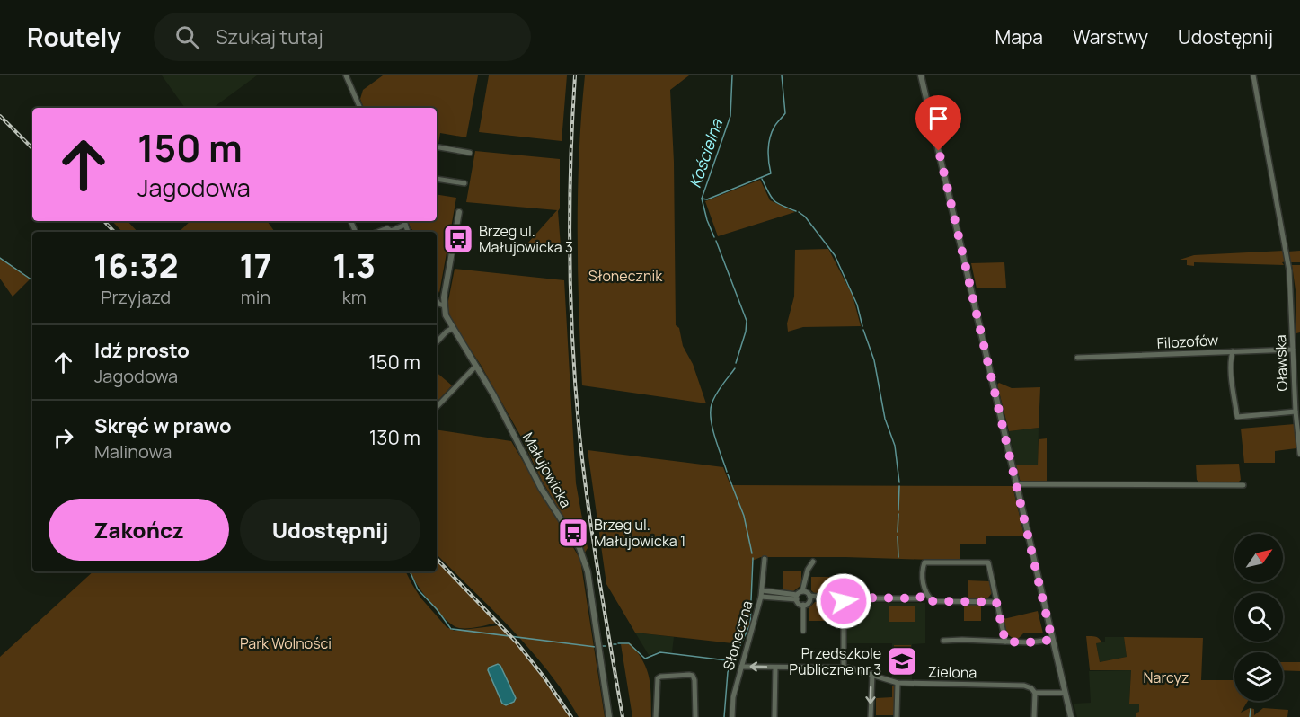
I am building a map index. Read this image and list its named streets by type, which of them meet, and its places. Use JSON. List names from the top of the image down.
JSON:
{
  "streets": {
    "street": [
      "Filozofów",
      "Oławska",
      "Małujowicka",
      "Słoneczna",
      "Zielona"
    ]
  },
  "crossings": [
    ["Filozofów", "Oławska"],
    ["Słoneczna", "Zielona"]
  ],
  "water": ["Kościelna"],
  "parks": ["Słonecznik", "Park Wolności", "Narcyz"],
  "places": {
    "bus stop": ["Brzeg ul. Małujowicka 3", "Brzeg ul. Małujowicka 1"],
    "school or university": ["Przedszkole Publiczne nr 3"]
  },
  "north": "top right",
  "page": {
    "header": "Routely",
    "search": "Szukaj tutaj",
    "nav": ["Mapa", "Warstwy", "Udostępnij"],
    "turn": ["150 m", "Jagodowa"],
    "eta": [
      "16:32",
      "Przyjazd",
      "17",
      "min",
      "1.3",
      "km"
    ],
    "list": [
      {
        "name": "Idź prosto",
        "note": "Jagodowa",
        "value": "150 m"
      },
      {
        "name": "Skręć w prawo",
        "note": "Malinowa",
        "value": "130 m"
      }
    ],
    "buttons": ["Zakończ", "Udostępnij"]
  }
}
